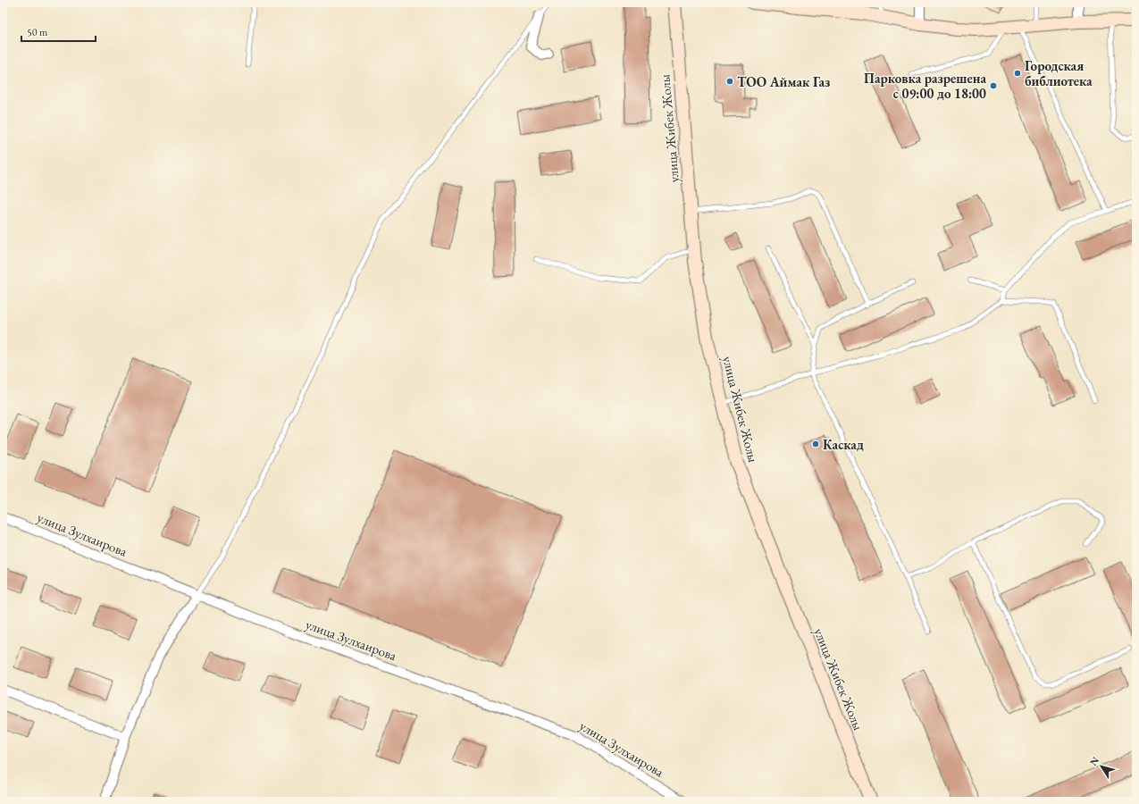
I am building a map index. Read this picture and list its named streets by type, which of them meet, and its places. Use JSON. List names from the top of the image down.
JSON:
{
  "streets": {
    "street": ["улица Жибек Жолы", "улица Зулхаирова"]
  },
  "places": [
    "Городская библиотека",
    "ТОО Аймак Газ",
    "Парковка разрешена с 09:00 до 18:00",
    "Каскад"
  ],
  "scale_bar": "50 m",
  "north": "top left"
}
